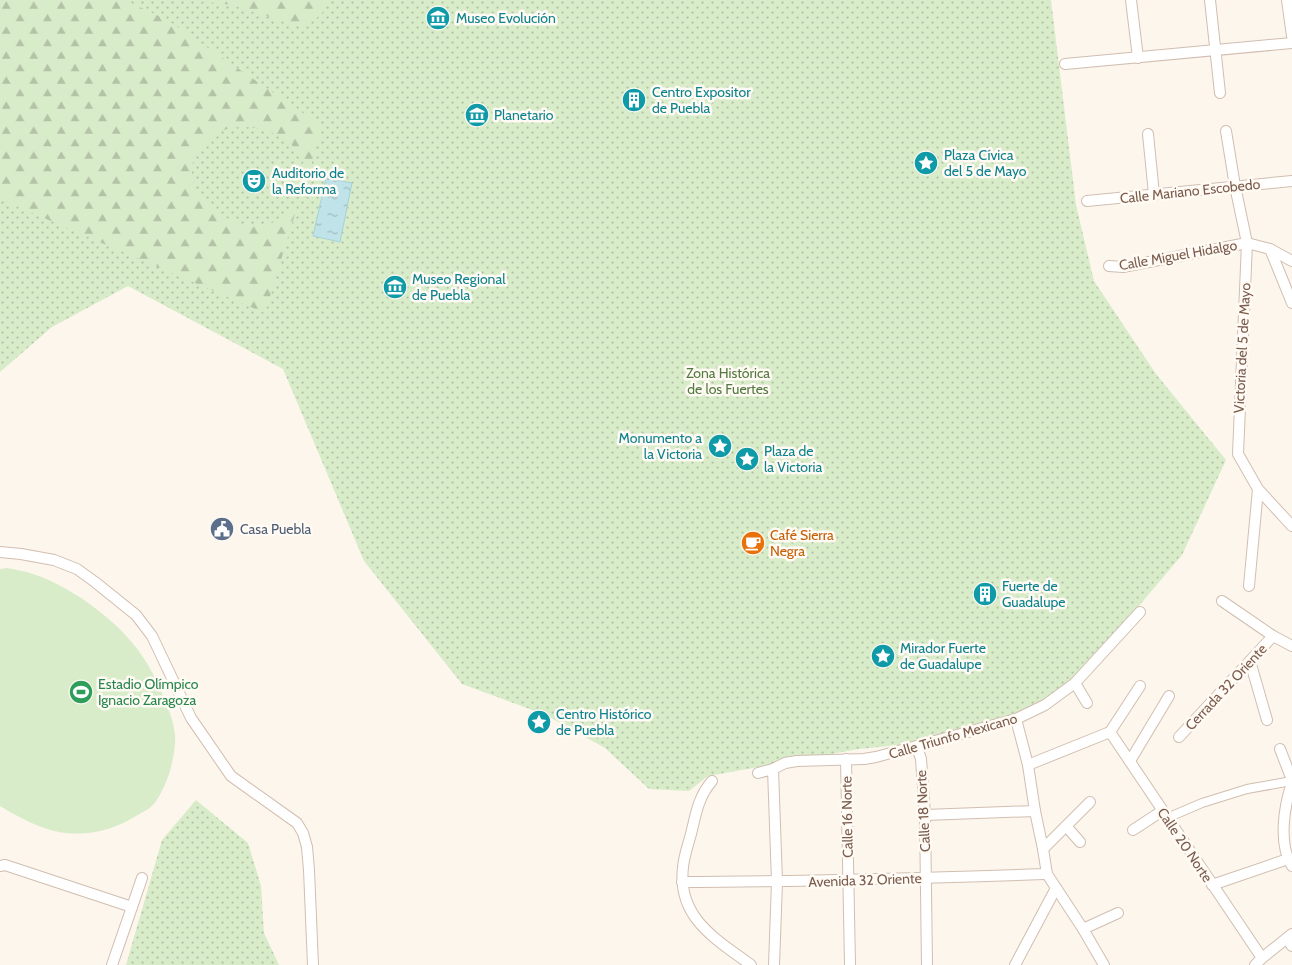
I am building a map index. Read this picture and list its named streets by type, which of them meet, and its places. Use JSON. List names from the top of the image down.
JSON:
{
  "streets": {
    "street": [
      "Calle Mariano Escobedo",
      "Calle Miguel Hidalgo",
      "Victoria del 5 de Mayo",
      "Cerrada 32 Oriente",
      "Calle Triunfo Mexicano",
      "Calle 18 Norte",
      "Calle 16 Norte",
      "Calle 20 Norte",
      "Avenida 32 Oriente"
    ]
  },
  "crossings": [
    ["Calle Mariano Escobedo", "Victoria del 5 de Mayo"],
    ["Calle Miguel Hidalgo", "Victoria del 5 de Mayo"],
    ["Calle Triunfo Mexicano", "Calle 18 Norte"],
    ["Calle Triunfo Mexicano", "Calle 16 Norte"],
    ["Calle 18 Norte", "Avenida 32 Oriente"],
    ["Calle 16 Norte", "Avenida 32 Oriente"]
  ],
  "parks": ["Zona Histórica de los Fuertes"],
  "places": {
    "museum": ["Museo Evolución", "Planetario", "Museo Regional de Puebla"],
    "building": ["Centro Expositor de Puebla", "Fuerte de Guadalupe"],
    "place": [
      "Plaza Cívica del 5 de Mayo",
      "Monumento a la Victoria",
      "Plaza de la Victoria",
      "Mirador Fuerte de Guadalupe",
      "Centro Histórico de Puebla"
    ],
    "theatre": ["Auditorio de la Reforma"],
    "public building": ["Casa Puebla"],
    "cafe": ["Café Sierra Negra"],
    "sports": ["Estadio Olímpico Ignacio Zaragoza"]
  }
}
